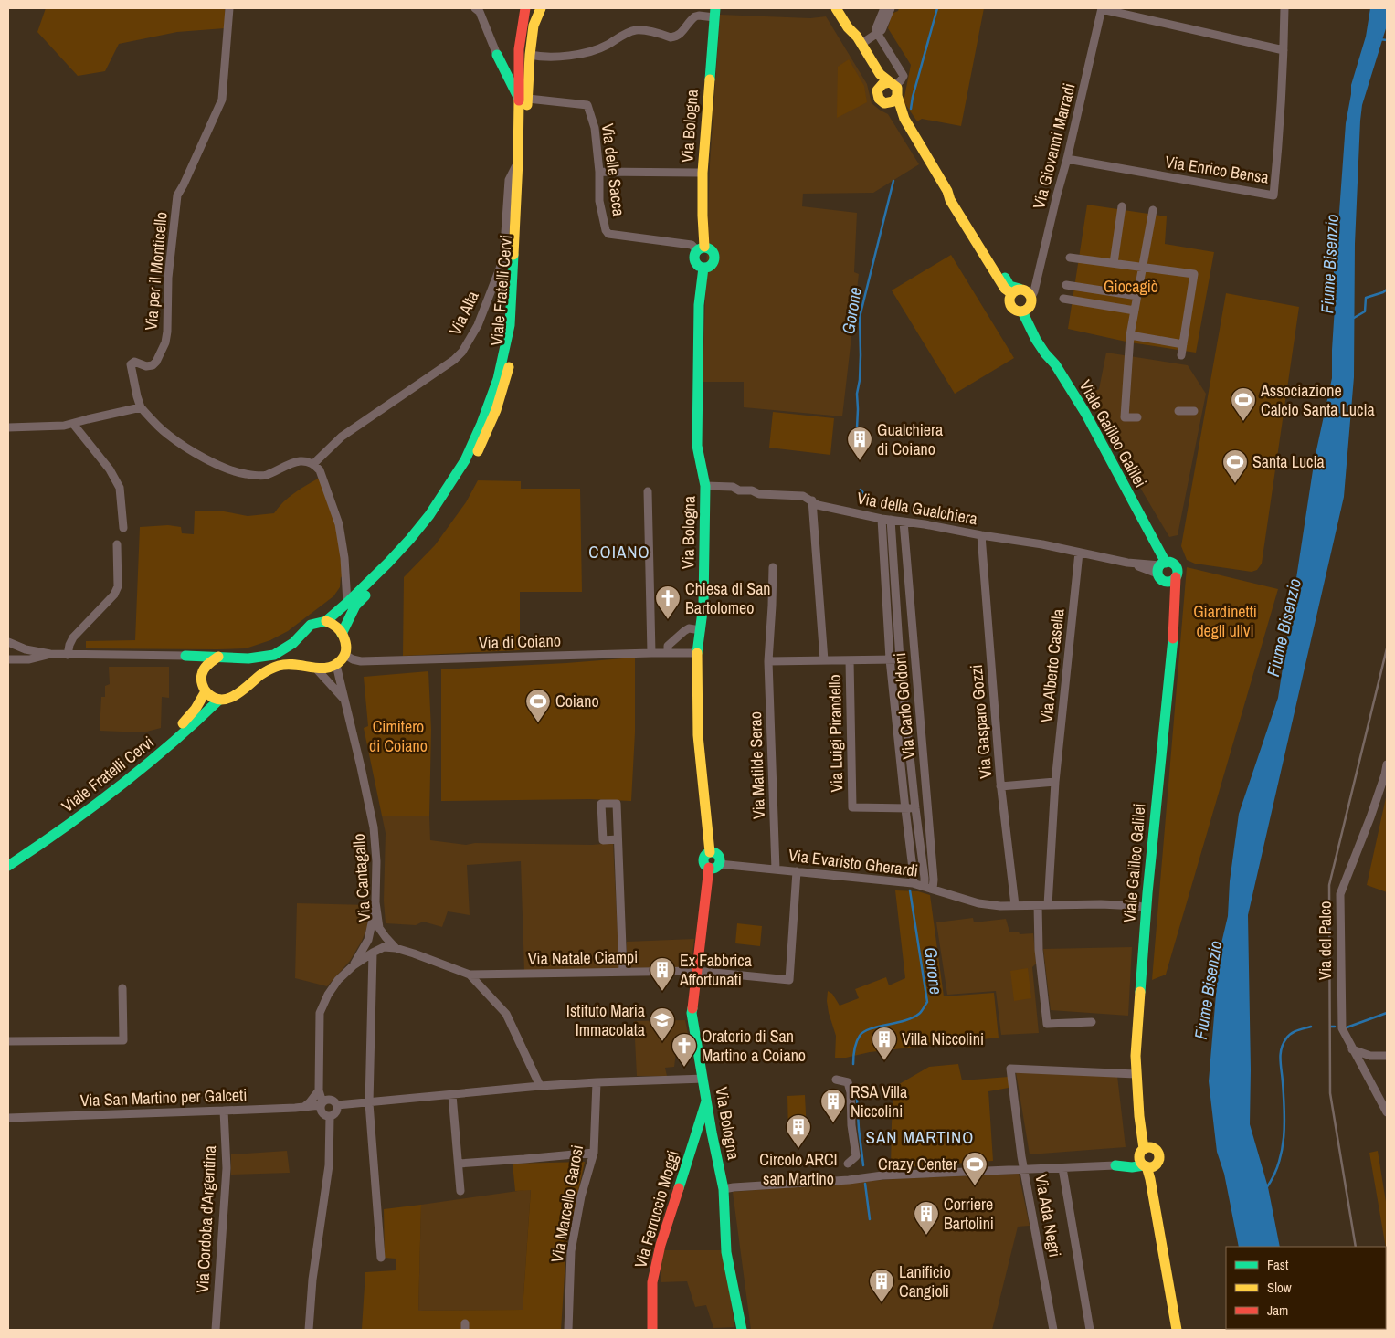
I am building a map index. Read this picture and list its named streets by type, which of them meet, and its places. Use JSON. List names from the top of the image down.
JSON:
{
  "streets": {
    "main road": [
      "Via Bologna",
      "Viale Fratelli Cervi",
      "Viale Galileo Galilei",
      "Via Ferruccio Moggi"
    ],
    "street": [
      "Via Giovanni Marradi",
      "Via delle Sacca",
      "Via Enrico Bensa",
      "Via per il Monticello",
      "Via Alta",
      "Via della Gualchiera",
      "Via di Coiano",
      "Via Alberto Casella",
      "Via Carlo Goldoni",
      "Via Gasparo Gozzi",
      "Via Luigi Pirandello",
      "Via Matilde Serao",
      "Via Evaristo Gherardi",
      "Via Cantagallo",
      "Via del Palco",
      "Via Natale Ciampi",
      "Via San Martino per Galceti",
      "Via Marcello Garosi",
      "Via Ada Negri",
      "Via Cordoba d'Argentina"
    ]
  },
  "crossings": [
    ["Via Bologna", "Via delle Sacca"],
    ["Via Bologna", "Via della Gualchiera"],
    ["Via Bologna", "Via di Coiano"],
    ["Via Bologna", "Via Evaristo Gherardi"],
    ["Via Bologna", "Via Natale Ciampi"],
    ["Via Bologna", "Via Ferruccio Moggi"],
    ["Via Giovanni Marradi", "Via Enrico Bensa"],
    ["Via Giovanni Marradi", "Viale Galileo Galilei"],
    ["Via delle Sacca", "Viale Fratelli Cervi"],
    ["Viale Fratelli Cervi", "Via Alta"],
    ["Viale Fratelli Cervi", "Via Cantagallo"],
    ["Viale Galileo Galilei", "Via della Gualchiera"],
    ["Viale Galileo Galilei", "Via Evaristo Gherardi"],
    ["Via della Gualchiera", "Via Alberto Casella"],
    ["Via della Gualchiera", "Via Carlo Goldoni"],
    ["Via della Gualchiera", "Via Gasparo Gozzi"],
    ["Via Alberto Casella", "Via Evaristo Gherardi"],
    ["Via Carlo Goldoni", "Via Luigi Pirandello"],
    ["Via Carlo Goldoni", "Via Evaristo Gherardi"],
    ["Via Gasparo Gozzi", "Via Evaristo Gherardi"],
    ["Via Matilde Serao", "Via Evaristo Gherardi"],
    ["Via Evaristo Gherardi", "Via Natale Ciampi"],
    ["Via San Martino per Galceti", "Via Cordoba d'Argentina"]
  ],
  "districts": ["COIANO", "SAN MARTINO"],
  "water": ["Fiume Bisenzio", "Gorone"],
  "parks": ["Giocagiò", "Giardinetti degli ulivi", "Cimitero di Coiano"],
  "places": {
    "sports": [
      "Associazione Calcio Santa Lucia",
      "Santa Lucia",
      "Coiano",
      "Crazy Center"
    ],
    "building": [
      "Gualchiera di Coiano",
      "Ex Fabbrica Affortunati",
      "Villa Niccolini",
      "RSA Villa Niccolini",
      "Circolo ARCI san Martino",
      "Corriere Bartolini",
      "Lanificio Cangioli"
    ],
    "church": ["Chiesa di San Bartolomeo", "Oratorio di San Martino a Coiano"],
    "school or university": ["Istituto Maria Immacolata"]
  },
  "legend": ["Fast", "Slow", "Jam"]
}
